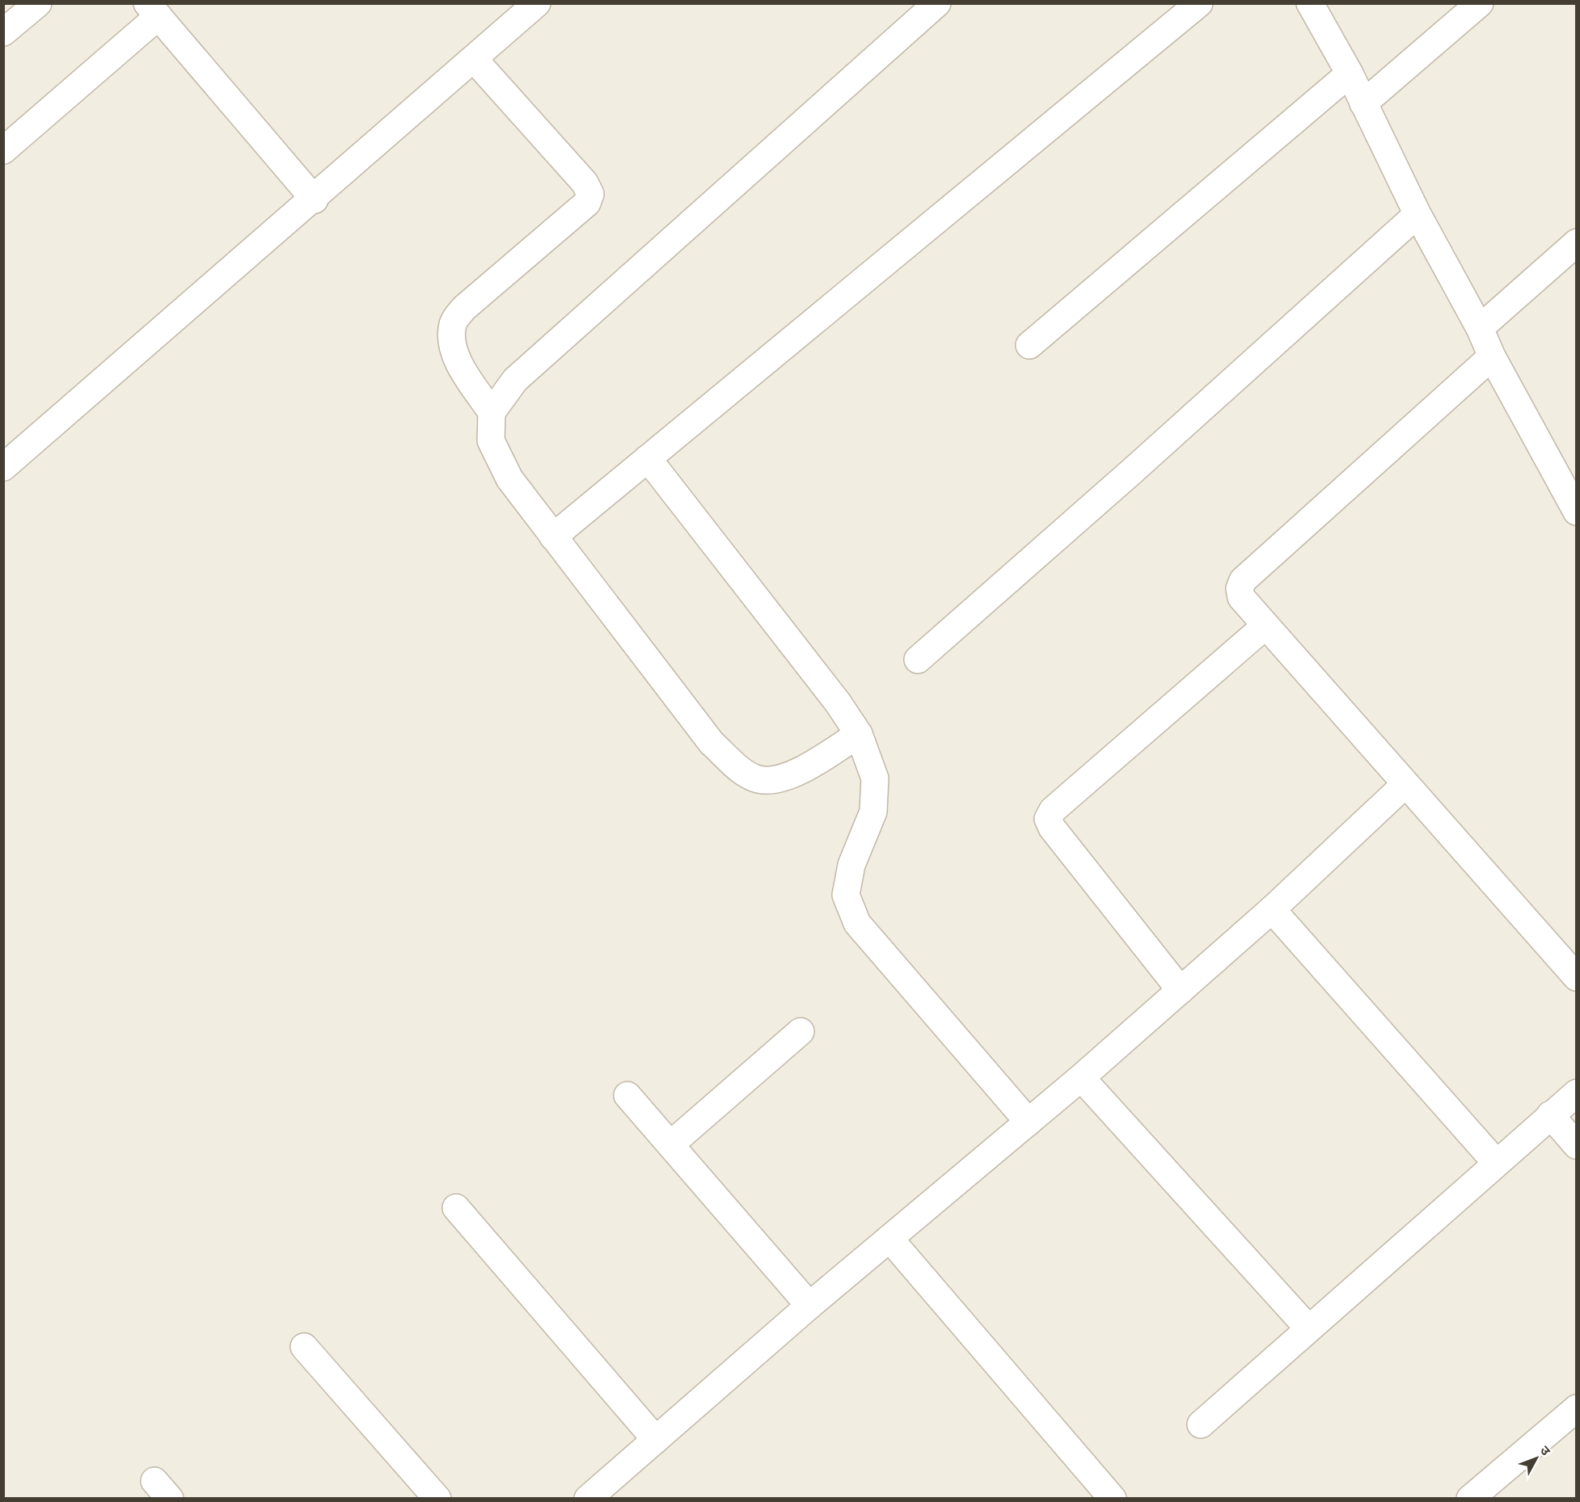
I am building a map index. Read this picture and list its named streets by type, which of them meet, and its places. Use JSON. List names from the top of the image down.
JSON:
{
  "north": "top right"
}
